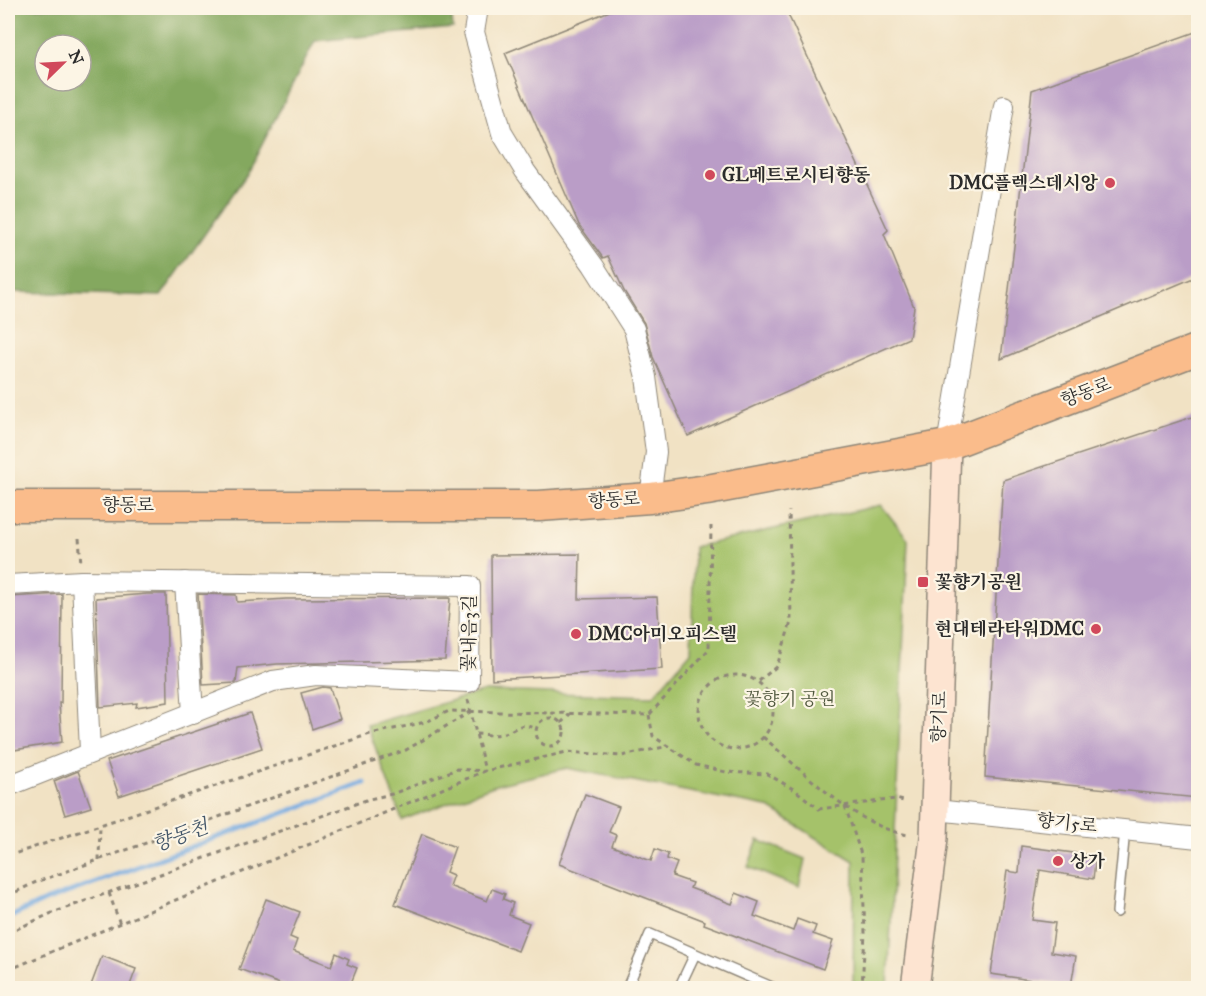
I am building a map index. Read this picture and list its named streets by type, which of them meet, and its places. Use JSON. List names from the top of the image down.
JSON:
{
  "streets": {
    "main road": ["향동로", "향기로"],
    "street": ["꽃내음3길", "향기5로"]
  },
  "crossings": [
    ["향동로", "향기로"],
    ["향기로", "향기5로"]
  ],
  "water": ["향동천"],
  "parks": ["꽃향기 공원"],
  "places": {
    "other": [
      "GL메트로시티향동",
      "DMC플렉스데시앙",
      "현대테라타워DMC",
      "DMC아미오피스텔",
      "상가"
    ],
    "transit": ["꽃향기공원"]
  },
  "north": "top right"
}
